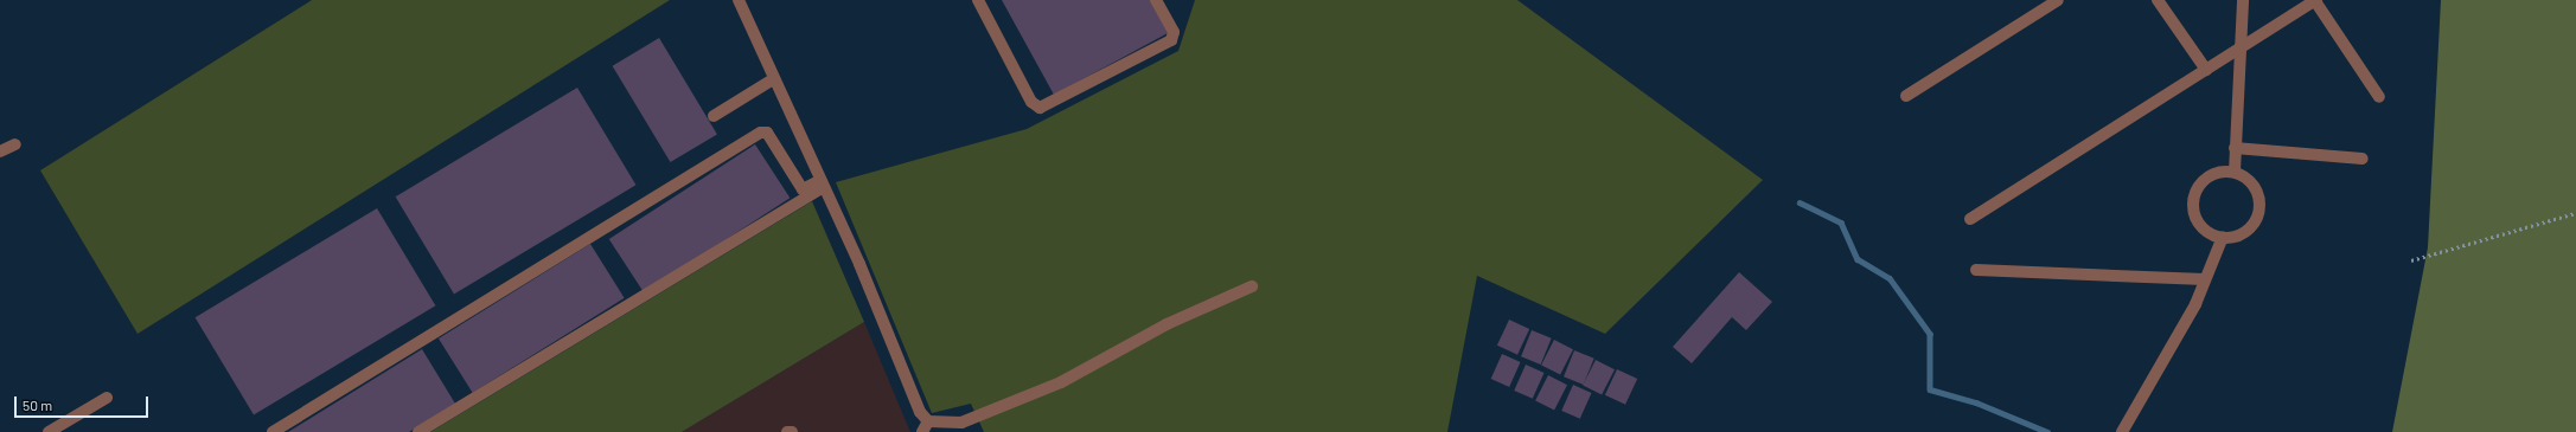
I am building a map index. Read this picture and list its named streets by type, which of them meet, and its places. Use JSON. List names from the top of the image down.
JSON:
{
  "scale_bar": "50 m"
}
